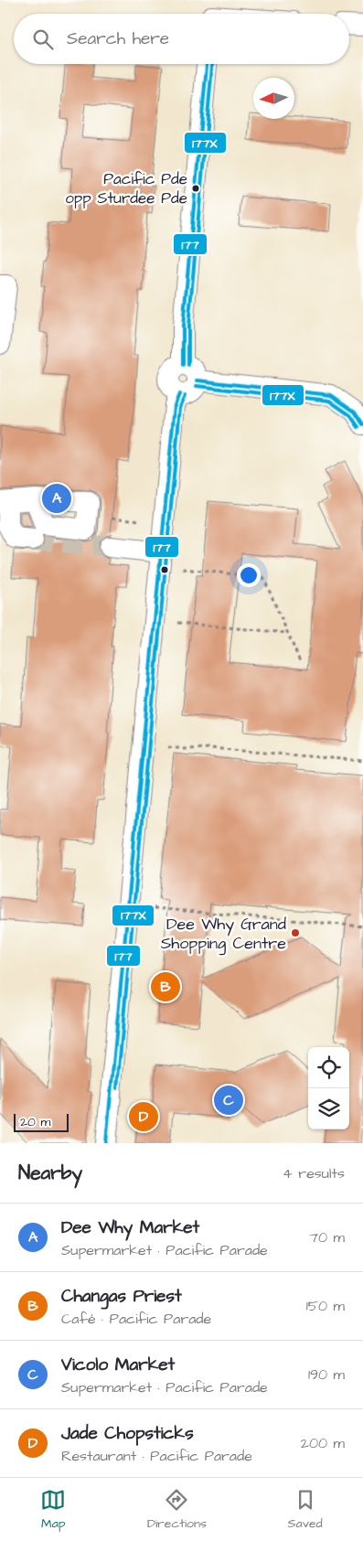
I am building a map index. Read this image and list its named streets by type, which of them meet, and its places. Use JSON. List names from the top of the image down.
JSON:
{
  "places": ["Pacific Pde opp Sturdee Pde", "Dee Why Grand Shopping Centre"],
  "lines": ["transit line 177", "transit line 177X"],
  "scale_bar": "20 m",
  "north": "left",
  "page": {
    "search": "Search here",
    "pins": [
      "A",
      "B",
      "C",
      "D"
    ],
    "scale": "20 m",
    "heading": ["Nearby", "4 results"],
    "list": [
      {
        "mark": "A",
        "name": "Dee Why Market",
        "note": "Supermarket · Pacific Parade",
        "value": "70 m"
      },
      {
        "mark": "B",
        "name": "Changas Priest",
        "note": "Café · Pacific Parade",
        "value": "150 m"
      },
      {
        "mark": "C",
        "name": "Vicolo Market",
        "note": "Supermarket · Pacific Parade",
        "value": "190 m"
      },
      {
        "mark": "D",
        "name": "Jade Chopsticks",
        "note": "Restaurant · Pacific Parade",
        "value": "200 m"
      }
    ],
    "nav": ["Map", "Directions", "Saved"]
  }
}
